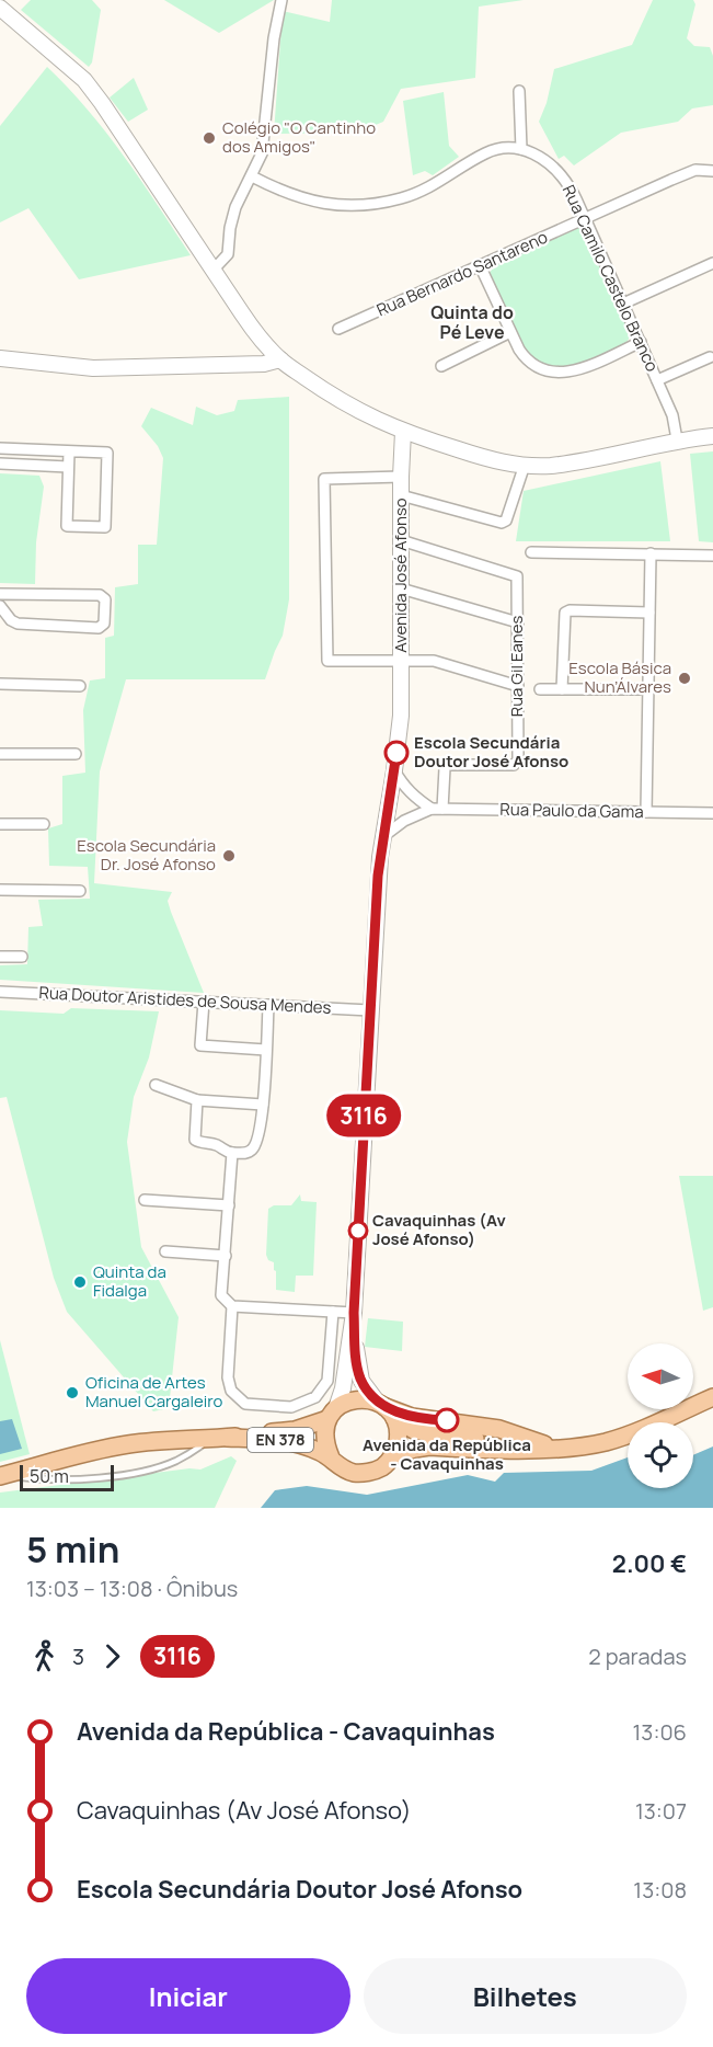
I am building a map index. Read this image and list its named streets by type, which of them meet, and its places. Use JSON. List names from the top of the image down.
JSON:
{
  "streets": {
    "main road": ["EN 378"],
    "street": [
      "Rua Bernardo Santareno",
      "Rua Camilo Castelo Branco",
      "Avenida José Afonso",
      "Rua Gil Eanes",
      "Rua Paulo da Gama",
      "Rua Doutor Aristides de Sousa Mendes"
    ]
  },
  "crossings": [
    ["Rua Bernardo Santareno", "Rua Camilo Castelo Branco"],
    ["Avenida José Afonso", "Rua Gil Eanes"],
    ["Avenida José Afonso", "Rua Paulo da Gama"],
    ["Avenida José Afonso", "Rua Doutor Aristides de Sousa Mendes"],
    ["Avenida José Afonso", "EN 378"],
    ["Rua Gil Eanes", "Rua Paulo da Gama"]
  ],
  "districts": ["Quinta do Pé Leve"],
  "places": [
    "Colégio \"O Cantinho dos Amigos\"",
    "Escola Básica Nun’Álvares",
    "Escola Secundária Doutor José Afonso",
    "Escola Secundária Dr. José Afonso",
    "Cavaquinhas (Av José Afonso)",
    "Quinta da Fidalga",
    "Oficina de Artes Manuel Cargaleiro",
    "Avenida da República - Cavaquinhas"
  ],
  "lines": ["bus line 3116"],
  "scale_bar": "50 m",
  "north": "left",
  "page": {
    "on_map": "3116",
    "scale": "50 m",
    "heading": ["5 min", "13:03 – 13:08 · Ônibus", "2.00 €"],
    "legs": ["3", "3116", "2 paradas"],
    "list": [
      {
        "name": "Avenida da República - Cavaquinhas",
        "value": "13:06"
      },
      {
        "name": "Cavaquinhas (Av José Afonso)",
        "value": "13:07"
      },
      {
        "name": "Escola Secundária Doutor José Afonso",
        "value": "13:08"
      }
    ],
    "buttons": ["Iniciar", "Bilhetes"]
  }
}
